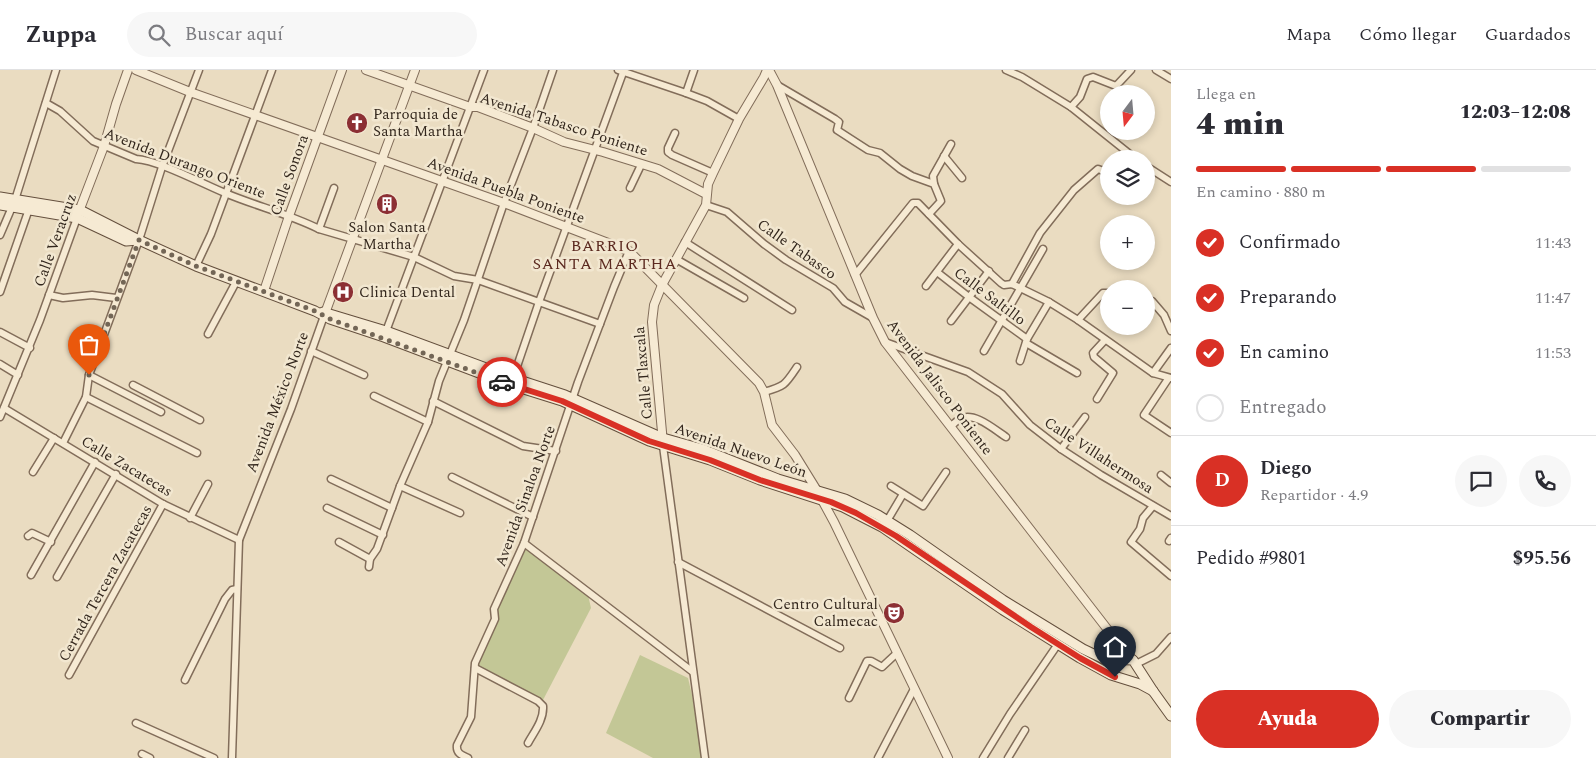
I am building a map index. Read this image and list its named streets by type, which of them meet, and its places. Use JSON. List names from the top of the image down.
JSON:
{
  "streets": {
    "main road": ["Avenida Nuevo León"],
    "street": [
      "Avenida Tabasco Poniente",
      "Avenida Durango Oriente",
      "Calle Sonora",
      "Avenida Puebla Poniente",
      "Calle Veracruz",
      "Calle Tabasco",
      "Calle Saltillo",
      "Calle Tlaxcala",
      "Avenida Jalisco Poniente",
      "Avenida México Norte",
      "Calle Villahermosa",
      "Calle Zacatecas",
      "Avenida Sinaloa Norte",
      "Cerrada Tercera Zacatecas"
    ]
  },
  "crossings": [
    ["Avenida Tabasco Poniente", "Calle Tlaxcala"],
    ["Avenida Tabasco Poniente", "Avenida México Norte"],
    ["Avenida Durango Oriente", "Calle Sonora"],
    ["Avenida Durango Oriente", "Calle Veracruz"],
    ["Avenida Durango Oriente", "Avenida México Norte"],
    ["Avenida Durango Oriente", "Avenida Sinaloa Norte"],
    ["Calle Sonora", "Avenida Puebla Poniente"],
    ["Calle Sonora", "Avenida Nuevo León"],
    ["Avenida Puebla Poniente", "Calle Tlaxcala"],
    ["Avenida Puebla Poniente", "Avenida México Norte"],
    ["Avenida Puebla Poniente", "Avenida Nuevo León"],
    ["Avenida Puebla Poniente", "Avenida Sinaloa Norte"],
    ["Calle Veracruz", "Avenida Nuevo León"],
    ["Calle Veracruz", "Calle Zacatecas"],
    ["Calle Tabasco", "Calle Tlaxcala"],
    ["Calle Tabasco", "Avenida Jalisco Poniente"],
    ["Calle Tlaxcala", "Avenida Jalisco Poniente"],
    ["Calle Tlaxcala", "Avenida Nuevo León"],
    ["Avenida Jalisco Poniente", "Avenida Nuevo León"],
    ["Avenida Jalisco Poniente", "Calle Villahermosa"],
    ["Avenida México Norte", "Avenida Nuevo León"],
    ["Avenida México Norte", "Calle Zacatecas"],
    ["Avenida Nuevo León", "Avenida Sinaloa Norte"],
    ["Calle Zacatecas", "Cerrada Tercera Zacatecas"]
  ],
  "districts": ["BARRIO SANTA MARTHA"],
  "places": {
    "church": ["Parroquia de Santa Martha"],
    "building": ["Salon Santa Martha"],
    "hospital": ["Clinica Dental"],
    "theatre": ["Centro Cultural Calmecac"]
  },
  "north": "bottom",
  "page": {
    "header": "Zuppa",
    "search": "Buscar aquí",
    "nav": ["Mapa", "Cómo llegar", "Guardados"],
    "heading": ["4 min", "Llega en", "12:03–12:08"],
    "panel": [
      "Diego",
      "Repartidor · 4.9",
      "Pedido #9801",
      "$95.56"
    ],
    "map_buttons": ["+", "−"],
    "bar": "En camino · 880 m",
    "list": [
      ["Confirmado", "11:43"],
      ["Preparando", "11:47"],
      ["En camino", "11:53"],
      "Entregado"
    ],
    "round": "D",
    "buttons": ["Ayuda", "Compartir"]
  }
}
